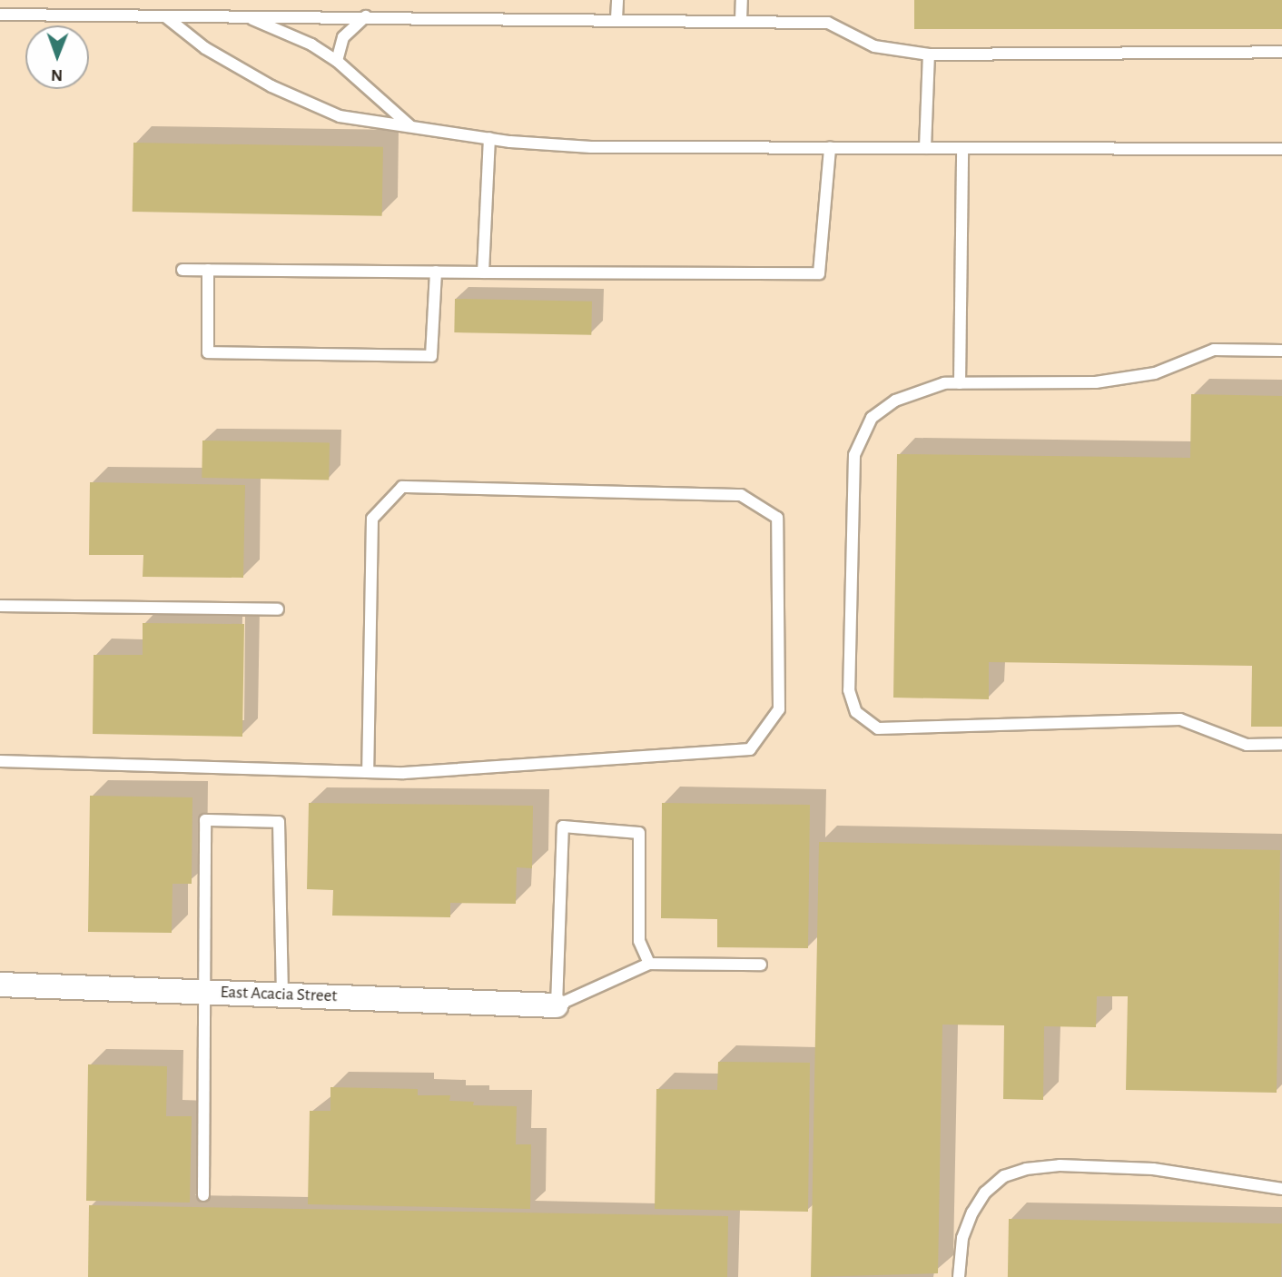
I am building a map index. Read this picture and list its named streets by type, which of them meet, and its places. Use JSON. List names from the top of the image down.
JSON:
{
  "streets": {
    "street": ["East Acacia Street"]
  },
  "north": "bottom"
}
